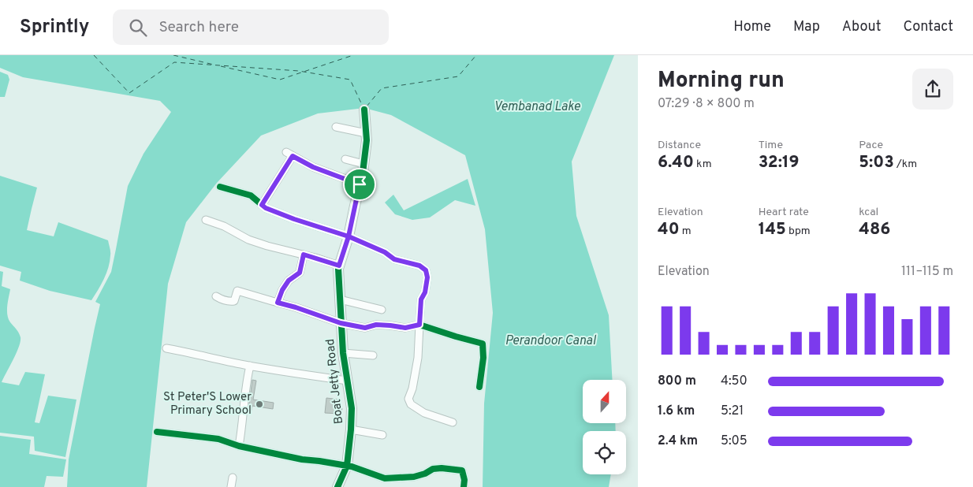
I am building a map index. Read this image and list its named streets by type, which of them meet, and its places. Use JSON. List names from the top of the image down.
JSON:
{
  "streets": {
    "street": ["Boat Jetty Road"]
  },
  "water": ["Vembanad Lake", "Perandoor Canal"],
  "places": ["St Peter'S Lower Primary School"],
  "north": "top",
  "page": {
    "header": "Sprintly",
    "search": "Search here",
    "nav": [
      "Home",
      "Map",
      "About",
      "Contact"
    ],
    "heading": ["Morning run", "07:29 · 8 × 800 m"],
    "stats": [
      ["Distance", "6.40 km"],
      ["Time", "32:19"],
      ["Pace", "5:03 /km"],
      ["Elevation", "40 m"],
      ["Heart rate", "145 bpm"],
      ["kcal", "486"]
    ],
    "chart": ["Elevation", "111–115 m"],
    "list": [
      {
        "name": "800 m",
        "note": "4:50"
      },
      {
        "name": "1.6 km",
        "note": "5:21"
      },
      {
        "name": "2.4 km",
        "note": "5:05"
      }
    ]
  }
}
